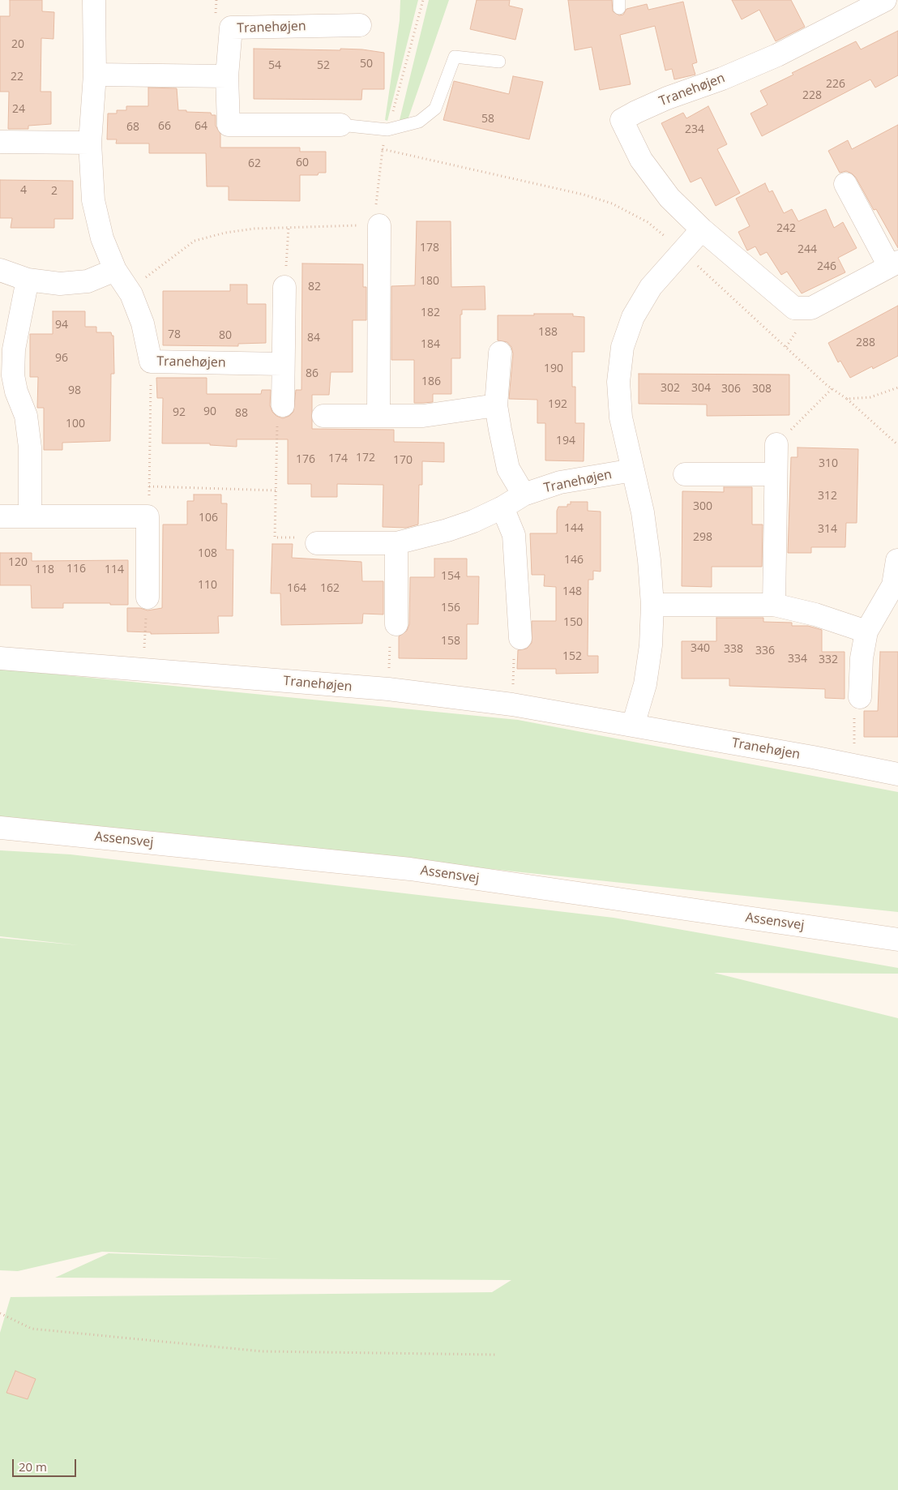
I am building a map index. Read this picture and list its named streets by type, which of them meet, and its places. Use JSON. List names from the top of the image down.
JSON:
{
  "streets": {
    "street": ["Tranehøjen", "Assensvej"]
  },
  "house_numbers": [
    "20",
    "50",
    "54",
    "52",
    "22",
    "226",
    "228",
    "24",
    "58",
    "66",
    "64",
    "68",
    "234",
    "60",
    "62",
    "4",
    "2",
    "242",
    "178",
    "244",
    "246",
    "180",
    "82",
    "182",
    "94",
    "188",
    "78",
    "80",
    "84",
    "288",
    "184",
    "96",
    "190",
    "86",
    "186",
    "302",
    "304",
    "306",
    "308",
    "98",
    "192",
    "90",
    "92",
    "88",
    "100",
    "194",
    "172",
    "174",
    "176",
    "170",
    "310",
    "312",
    "300",
    "106",
    "144",
    "314",
    "298",
    "108",
    "146",
    "120",
    "116",
    "118",
    "114",
    "154",
    "110",
    "164",
    "162",
    "148",
    "156",
    "150",
    "158",
    "340",
    "338",
    "336",
    "152",
    "334",
    "332"
  ],
  "scale_bar": "20 m"
}
